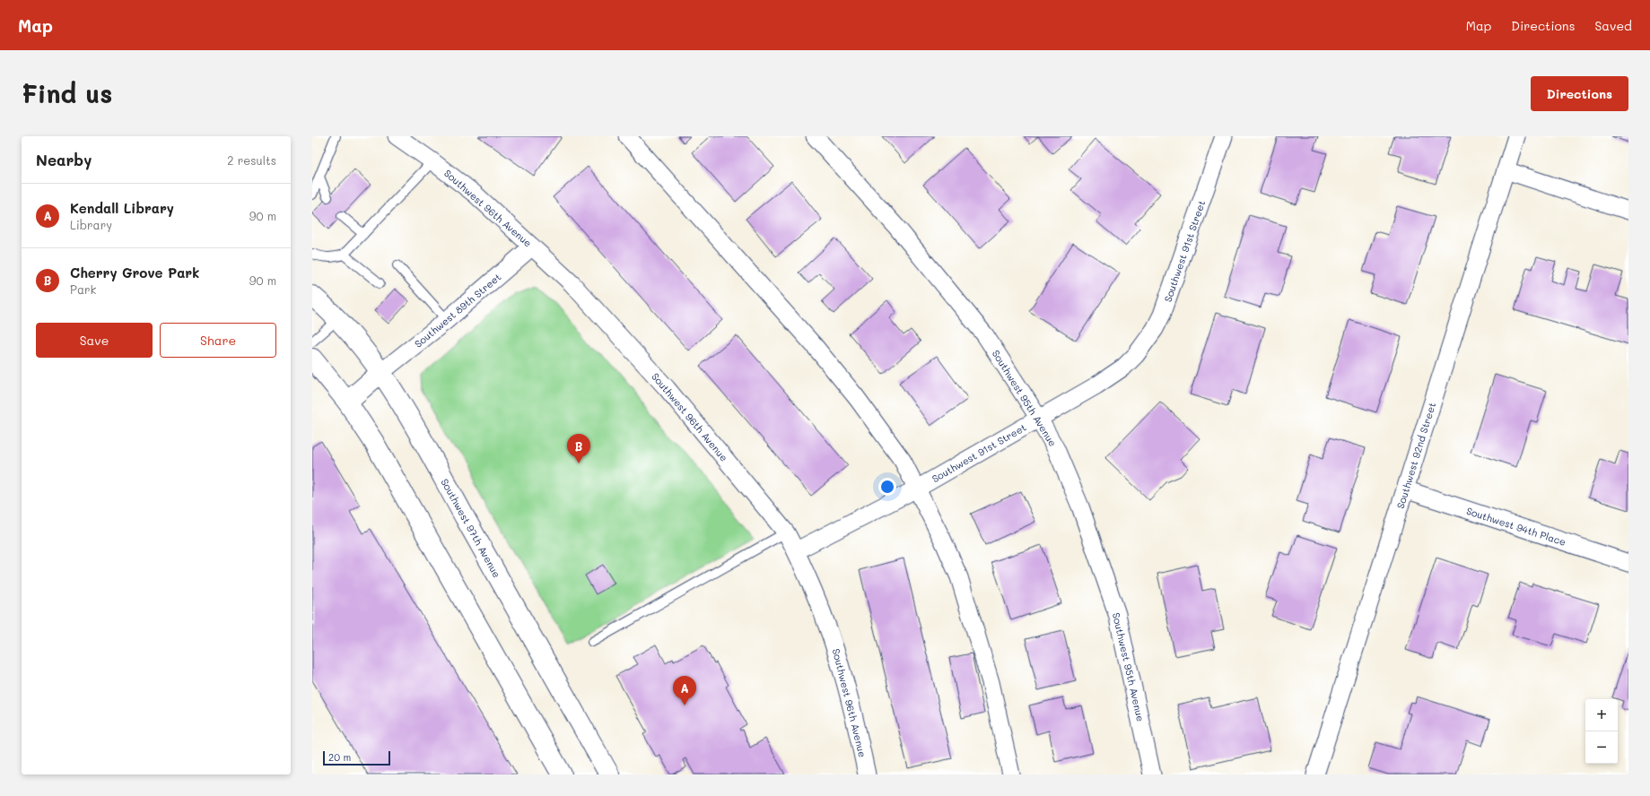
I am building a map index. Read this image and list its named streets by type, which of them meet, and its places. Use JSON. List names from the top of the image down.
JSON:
{
  "streets": {
    "street": [
      "Southwest 96th Avenue",
      "Southwest 91st Street",
      "Southwest 89th Street",
      "Southwest 95th Avenue",
      "Southwest 92nd Street",
      "Southwest 94th Place",
      "Southwest 97th Avenue"
    ]
  },
  "crossings": [
    ["Southwest 96th Avenue", "Southwest 91st Street"],
    ["Southwest 96th Avenue", "Southwest 89th Street"],
    ["Southwest 91st Street", "Southwest 95th Avenue"],
    ["Southwest 89th Street", "Southwest 97th Avenue"],
    ["Southwest 92nd Street", "Southwest 94th Place"]
  ],
  "scale_bar": "20 m",
  "page": {
    "header": "Map",
    "nav": ["Map", "Directions", "Saved"],
    "buttons": [
      "Directions",
      ["Save", "Share"]
    ],
    "title": "Find us",
    "heading": ["Nearby", "2 results"],
    "list": [
      {
        "mark": "A",
        "name": "Kendall Library",
        "note": "Library",
        "value": "90 m"
      },
      {
        "mark": "B",
        "name": "Cherry Grove Park",
        "note": "Park",
        "value": "90 m"
      }
    ],
    "pins": ["B", "A"],
    "map_buttons": ["+", "−"],
    "scale": "20 m"
  }
}
